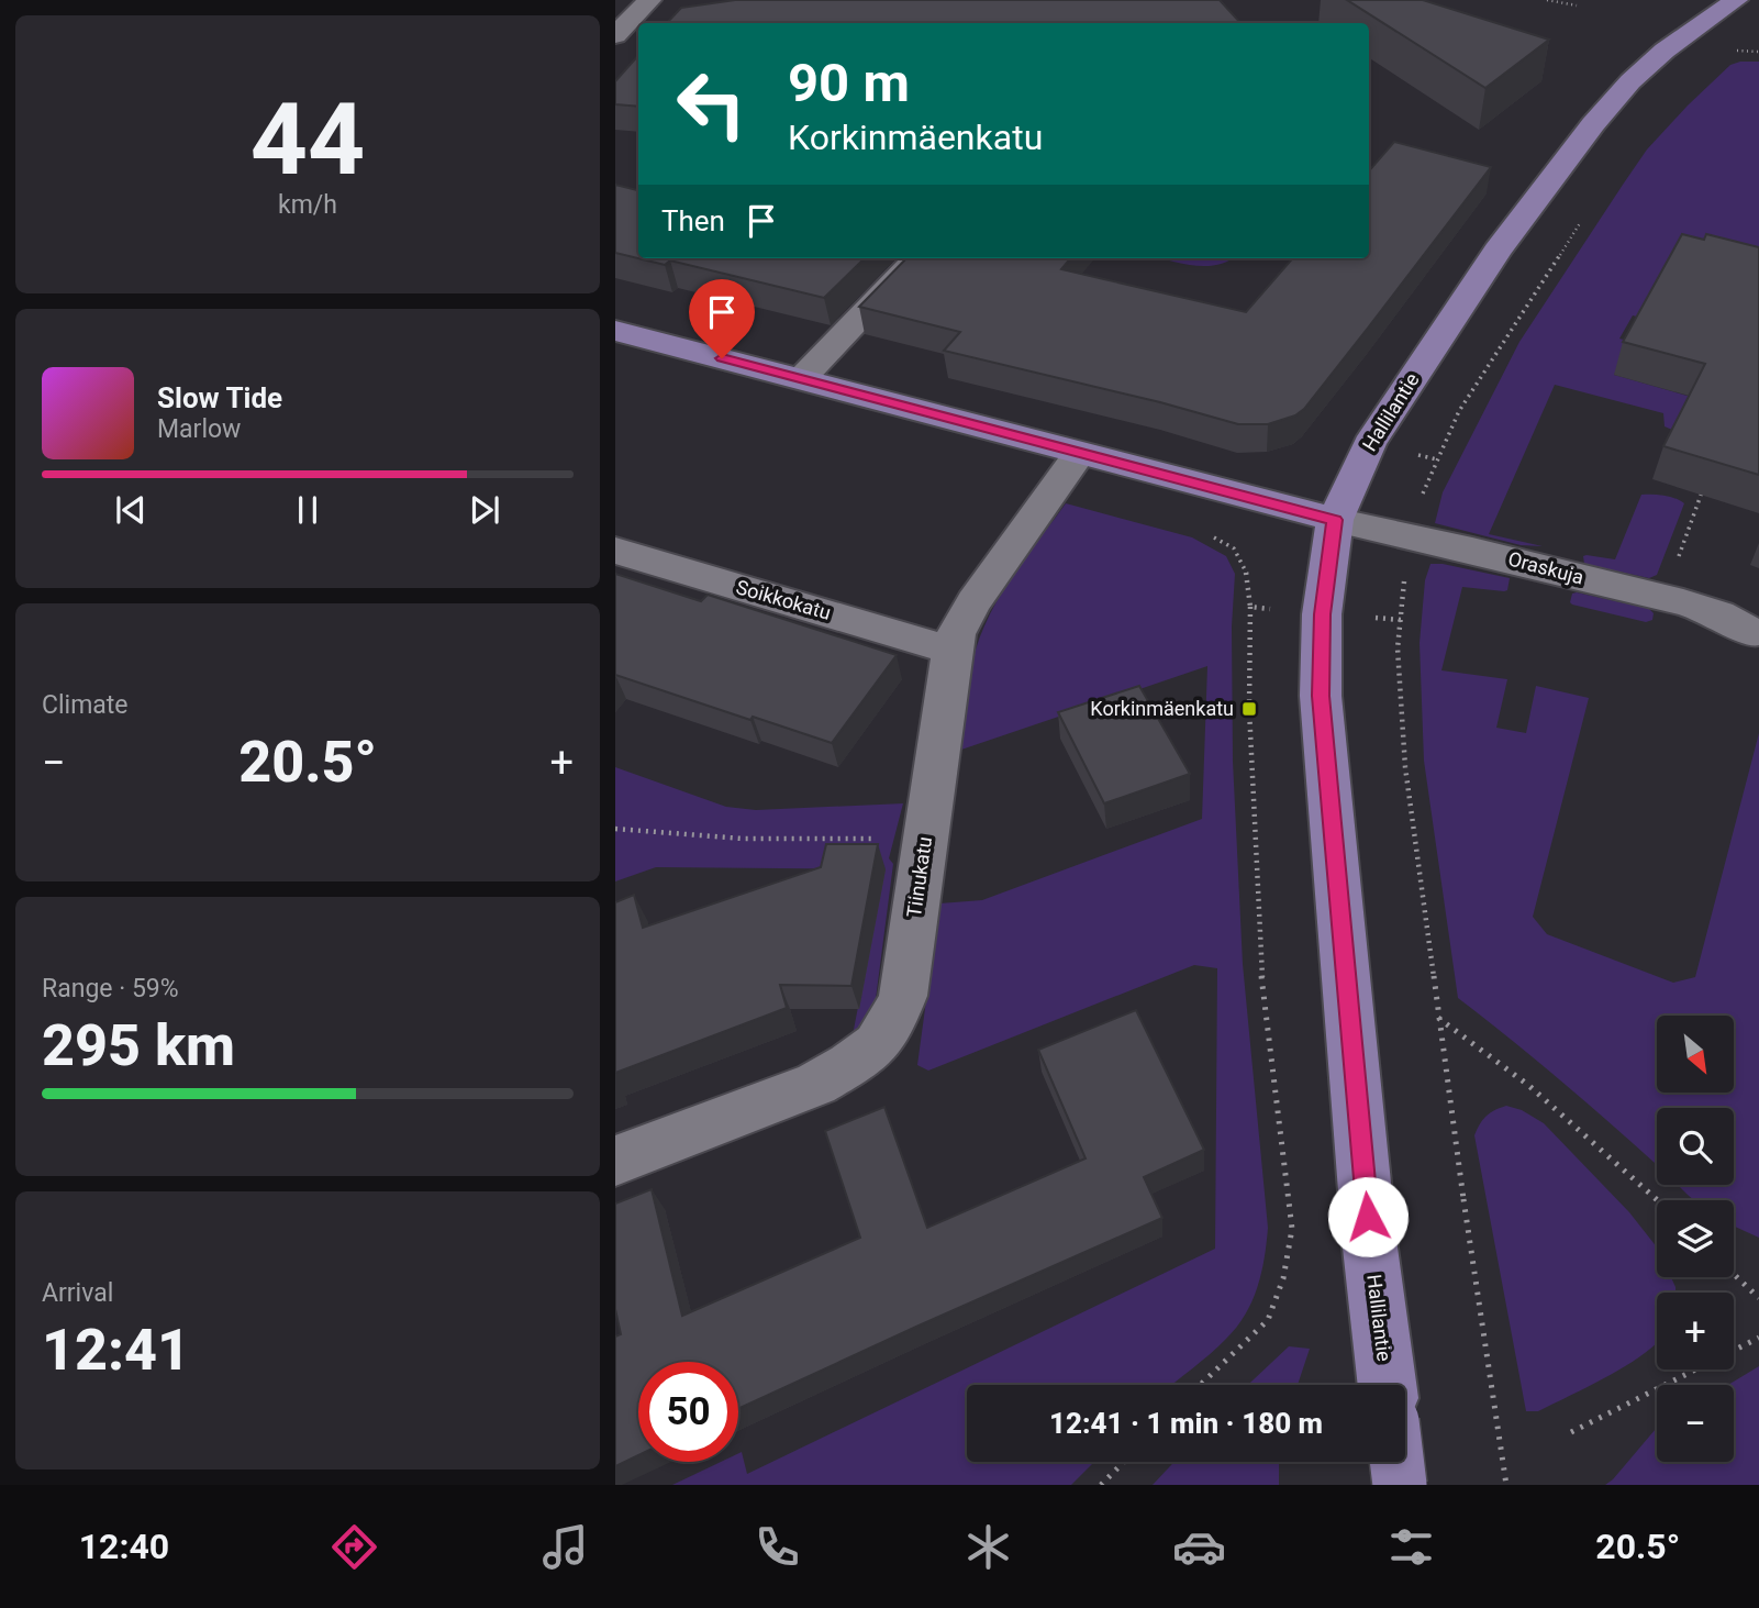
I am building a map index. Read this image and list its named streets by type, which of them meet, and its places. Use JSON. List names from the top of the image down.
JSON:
{
  "streets": {
    "main road": ["Hallilantie"],
    "street": ["Oraskuja", "Soikkokatu", "Tiinukatu"]
  },
  "crossings": [
    ["Hallilantie", "Oraskuja"],
    ["Soikkokatu", "Tiinukatu"]
  ],
  "places": {
    "transit": ["Korkinmäenkatu"]
  },
  "north": "bottom right",
  "page": {
    "tile": [
      ["44", "km/h"],
      "Climate",
      ["Range · 59%", "295 km"],
      ["Arrival", "12:41"]
    ],
    "turn": ["90 m", "Korkinmäenkatu"],
    "then": "Then",
    "song": ["Slow Tide", "Marlow"],
    "heat": ["−", "20.5°", "+"],
    "map_buttons": ["+", "−"],
    "limit": "50",
    "trip": "12:41 · 1 min · 180 m",
    "tabs": ["12:40", "20.5°"]
  }
}
